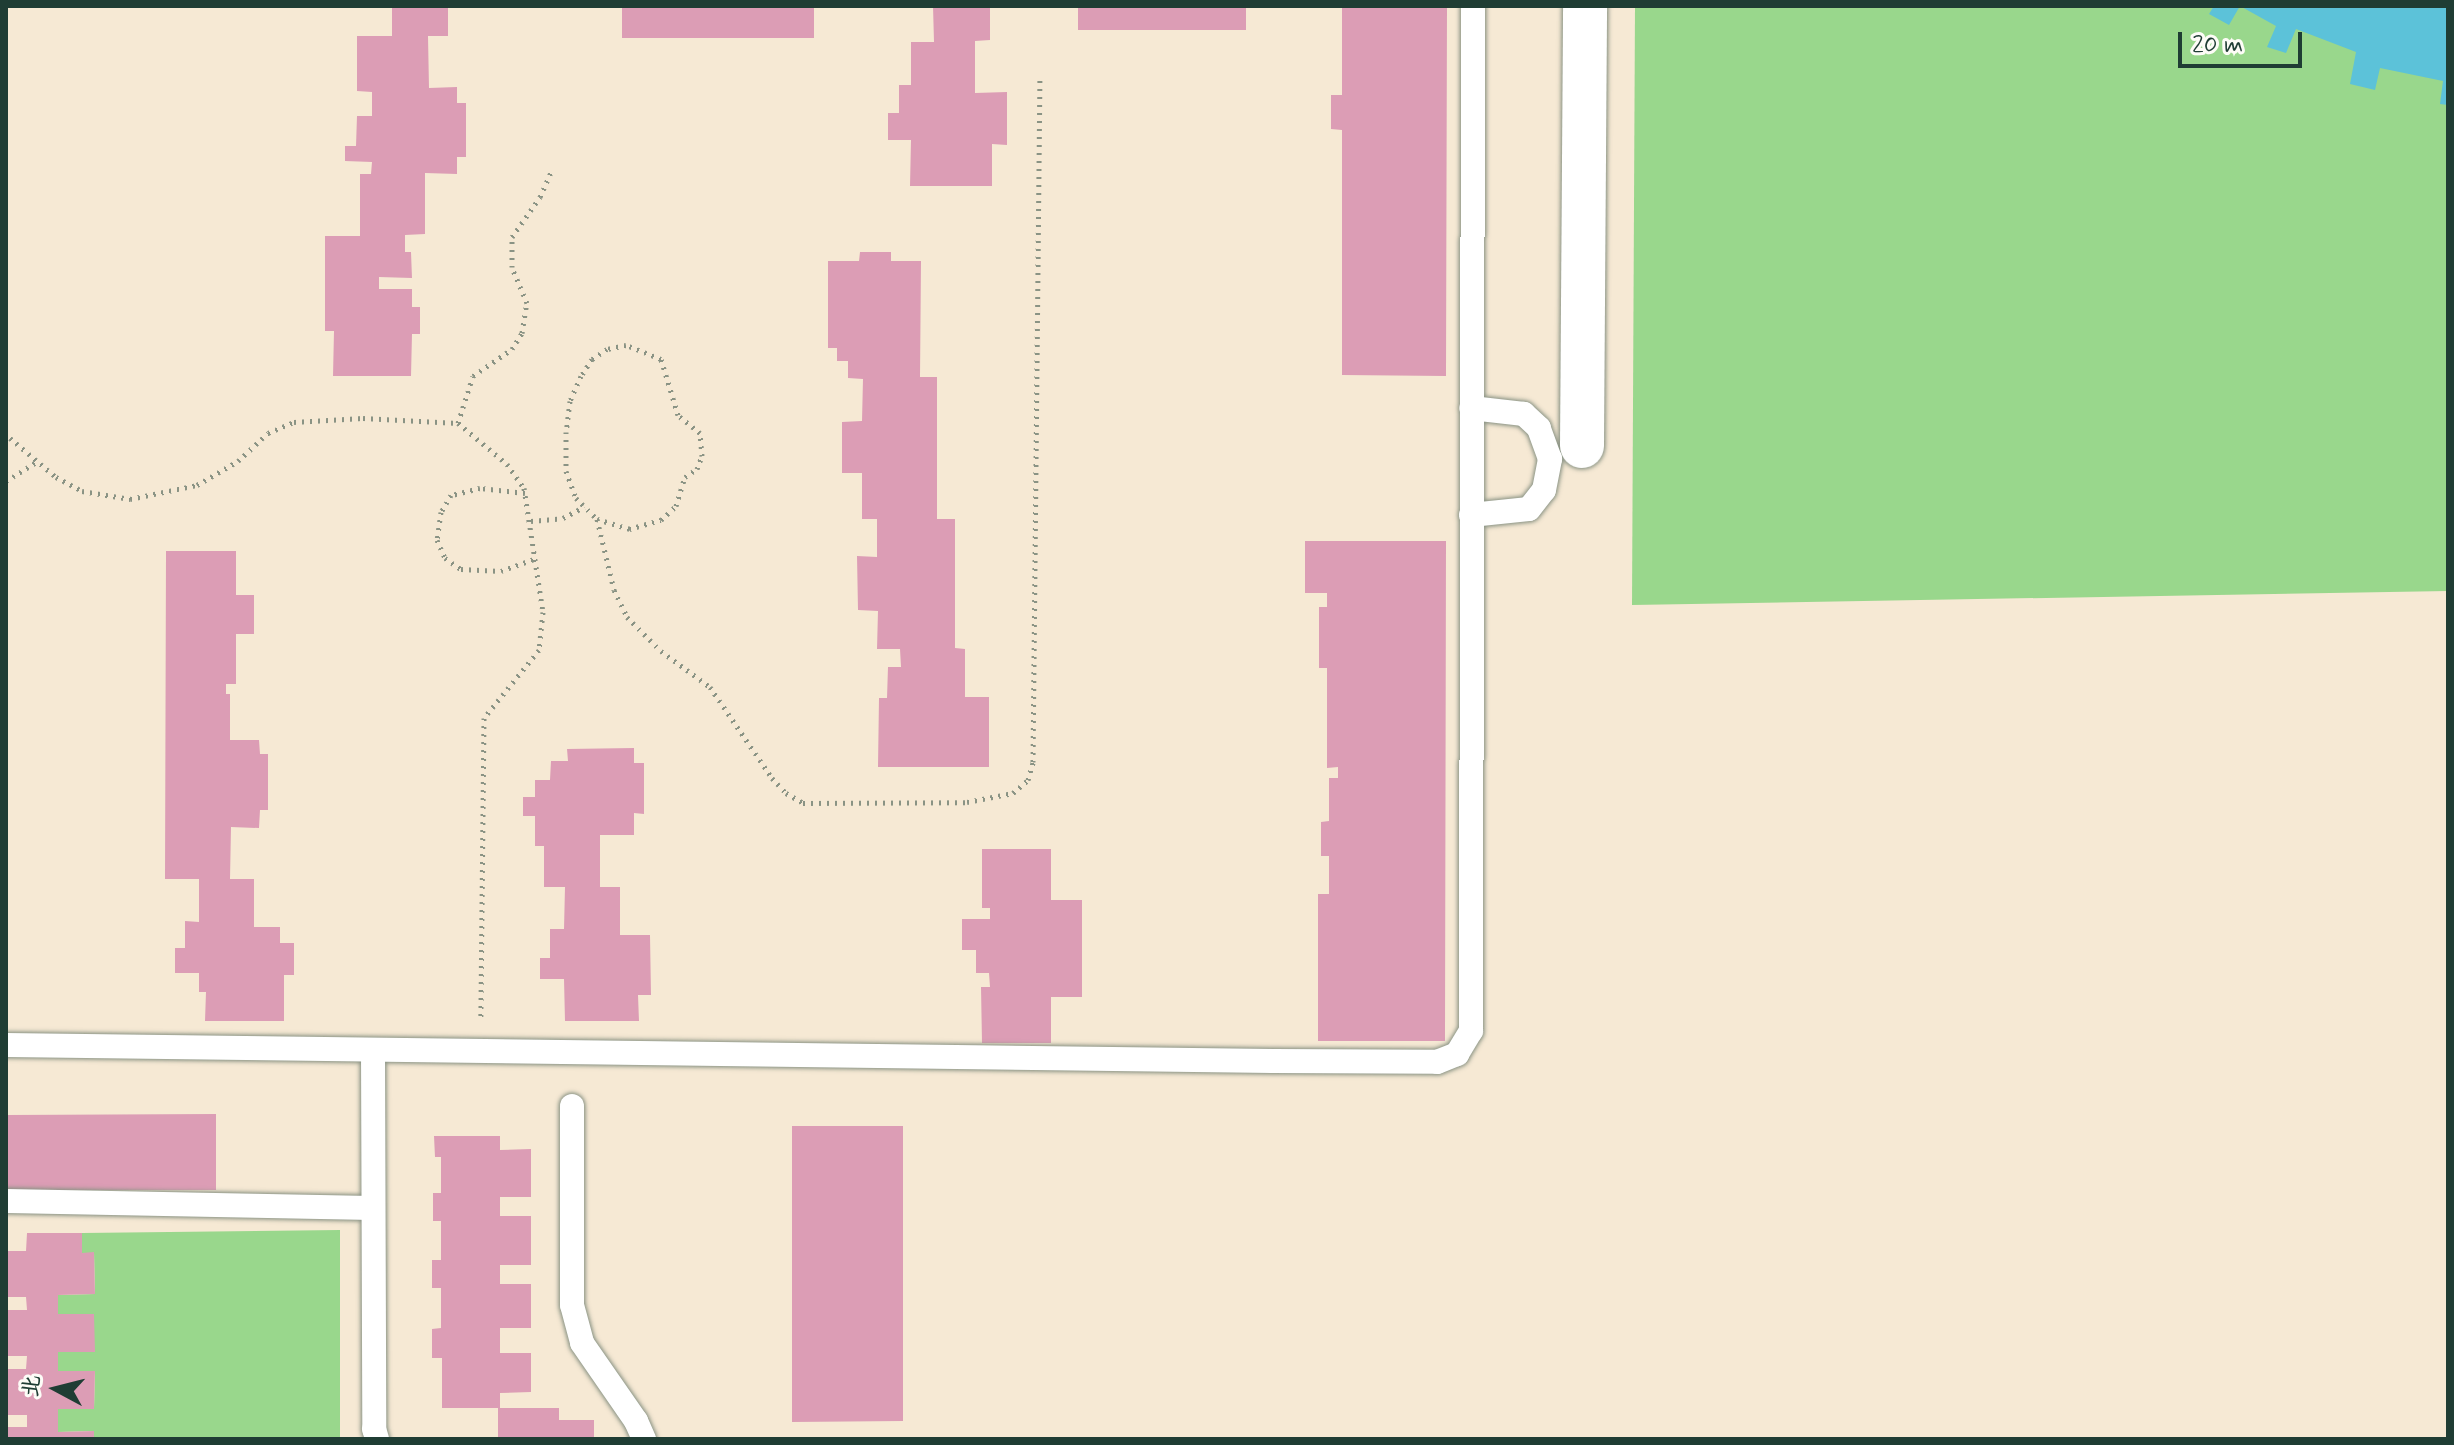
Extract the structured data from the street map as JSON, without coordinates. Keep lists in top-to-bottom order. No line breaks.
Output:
{"scale_bar":"20 m","north":"left"}
